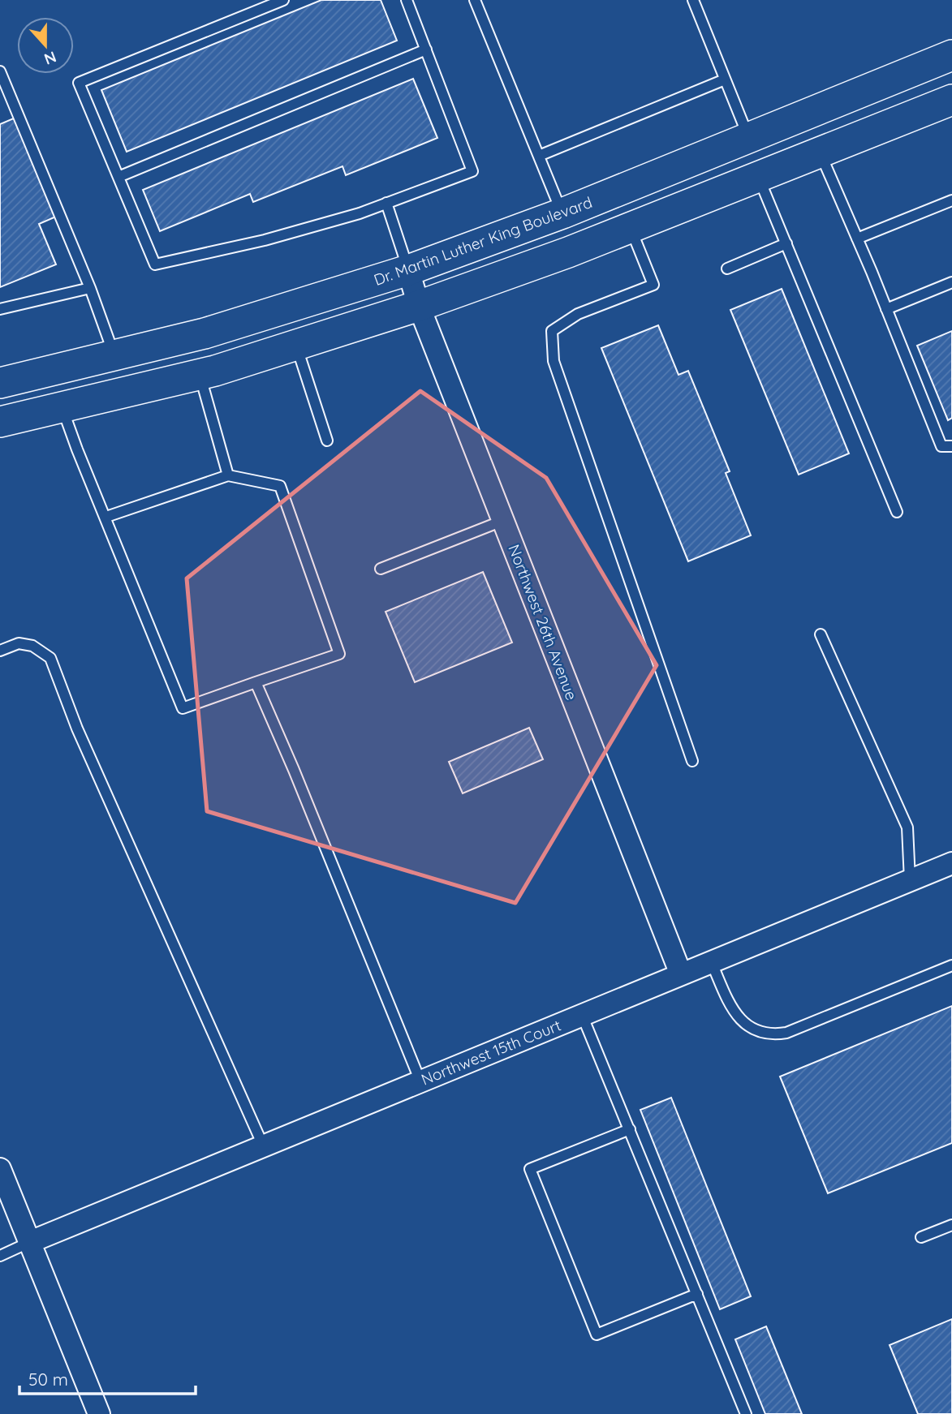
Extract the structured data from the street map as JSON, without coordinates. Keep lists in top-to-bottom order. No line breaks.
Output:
{"streets":{"main road":["Dr. Martin Luther King Boulevard"],"street":["Northwest 26th Avenue","Northwest 15th Court"]},"crossings":[["Dr. Martin Luther King Boulevard","Northwest 26th Avenue"],["Northwest 26th Avenue","Northwest 15th Court"]],"scale_bar":"50 m","north":"bottom"}
